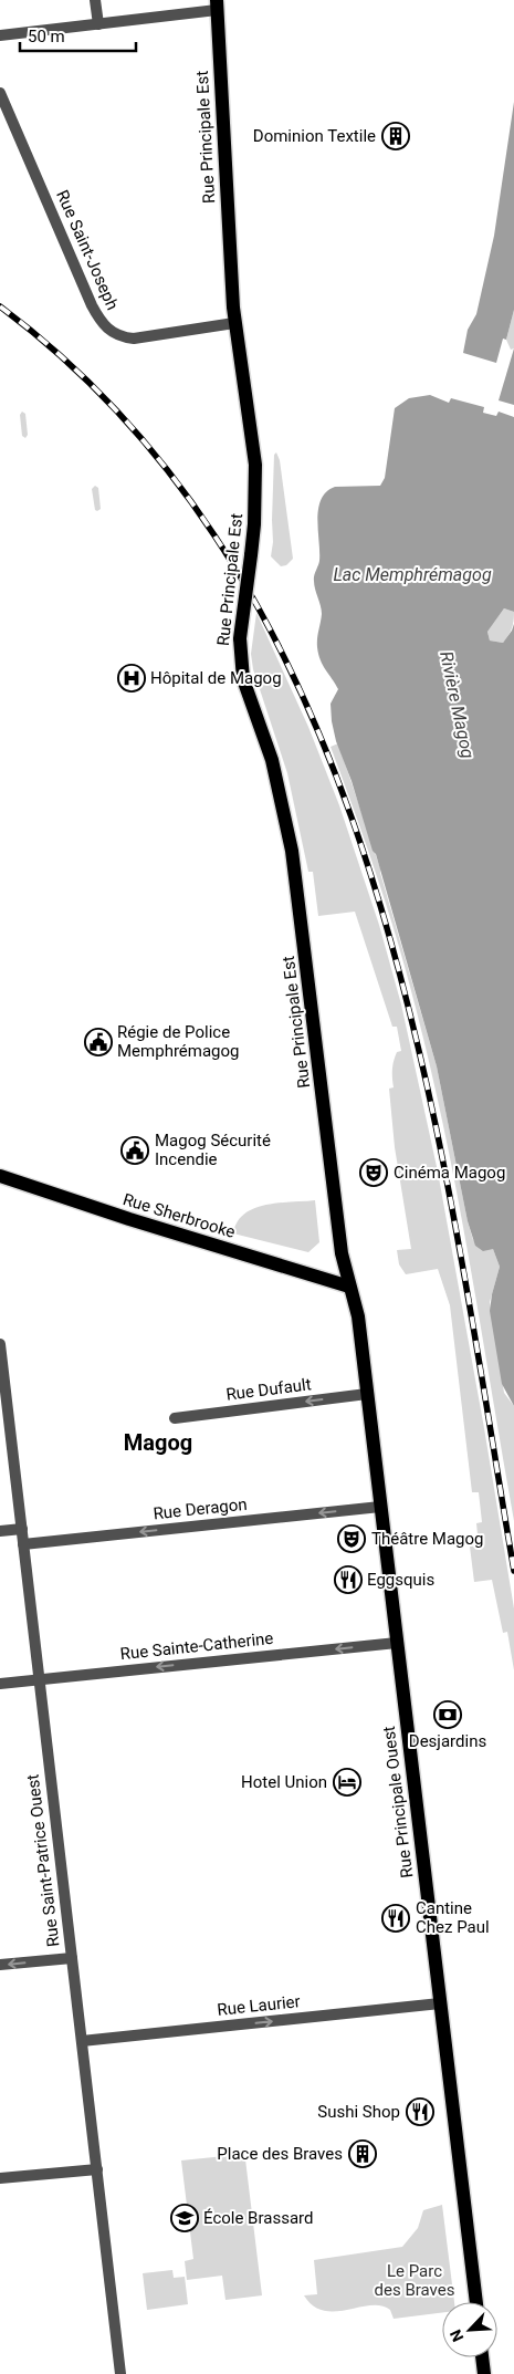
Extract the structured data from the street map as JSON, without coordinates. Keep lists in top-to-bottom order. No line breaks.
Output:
{"streets":{"main road":["Rue Principale Est","Rue Sherbrooke","Rue Principale Ouest"],"street":["Rue Saint-Joseph","Rue Dufault","Rue Deragon","Rue Sainte-Catherine","Rue Saint-Patrice Ouest","Rue Laurier"]},"crossings":[["Rue Principale Est","Rue Saint-Joseph"],["Rue Principale Est","Rue Sherbrooke"],["Rue Principale Est","Rue Principale Ouest"],["Rue Sherbrooke","Rue Principale Ouest"],["Rue Dufault","Rue Principale Ouest"],["Rue Deragon","Rue Principale Ouest"],["Rue Deragon","Rue Saint-Patrice Ouest"],["Rue Sainte-Catherine","Rue Principale Ouest"],["Rue Sainte-Catherine","Rue Saint-Patrice Ouest"],["Rue Principale Ouest","Rue Laurier"],["Rue Saint-Patrice Ouest","Rue Laurier"]],"one_way":["Rue Dufault","Rue Deragon","Rue Sainte-Catherine","Rue Laurier"],"districts":["Magog"],"water":["Lac Memphrémagog","Rivière Magog"],"parks":["Le Parc des Braves"],"places":{"building":["Dominion Textile","Place des Braves"],"hospital":["Hôpital de Magog"],"public building":["Régie de Police Memphrémagog","Magog Sécurité Incendie"],"theatre":["Cinéma Magog","Théâtre Magog"],"restaurant":["Eggsquis","Cantine Chez Paul","Sushi Shop"],"bank":["Desjardins"],"hotel":["Hotel Union"],"school or university":["École Brassard"]},"scale_bar":"50 m","north":"bottom left"}
